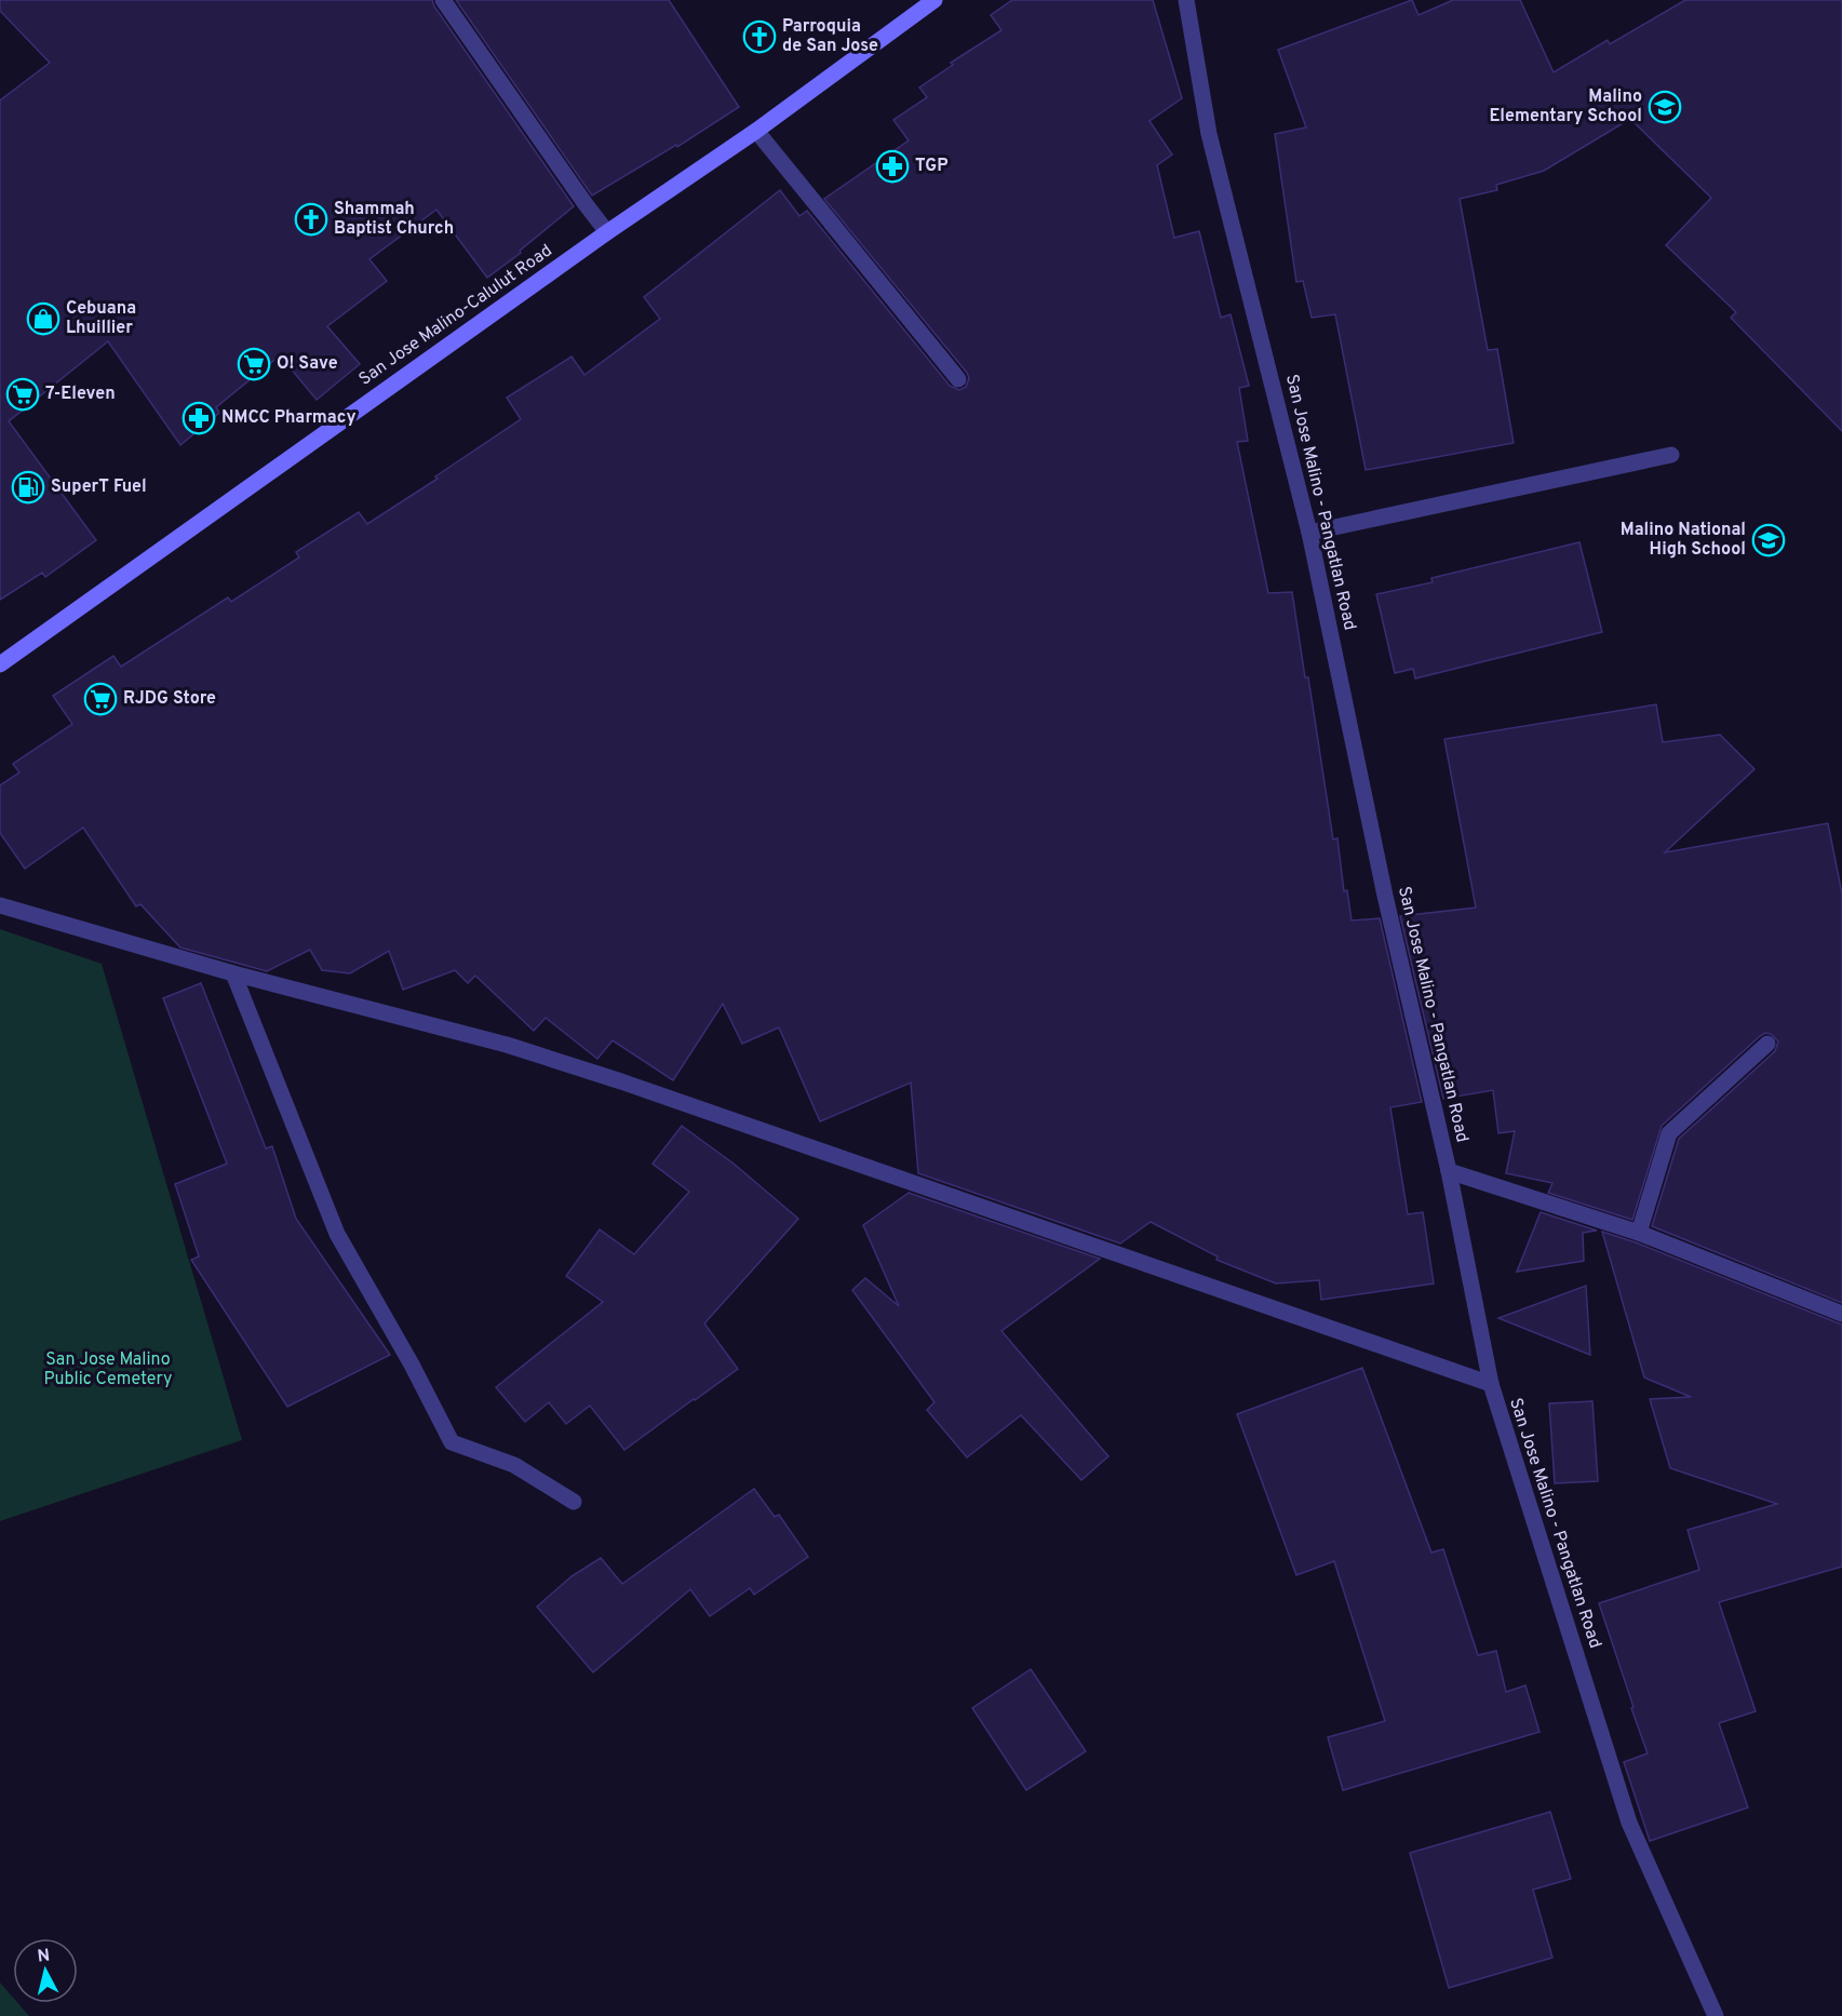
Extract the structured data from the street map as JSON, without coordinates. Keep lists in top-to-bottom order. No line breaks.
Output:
{"streets":{"main road":["San Jose Malino-Calulut Road"],"street":["San Jose Malino - Pangatlan Road"]},"parks":["San Jose Malino Public Cemetery"],"places":{"church":["Parroquia de San Jose","Shammah Baptist Church"],"school or university":["Malino Elementary School","Malino National High School"],"pharmacy":["TGP","NMCC Pharmacy"],"shop":["Cebuana Lhuillier"],"supermarket":["O! Save","7-Eleven","RJDG Store"],"fuel station":["SuperT Fuel"]},"north":"top"}
